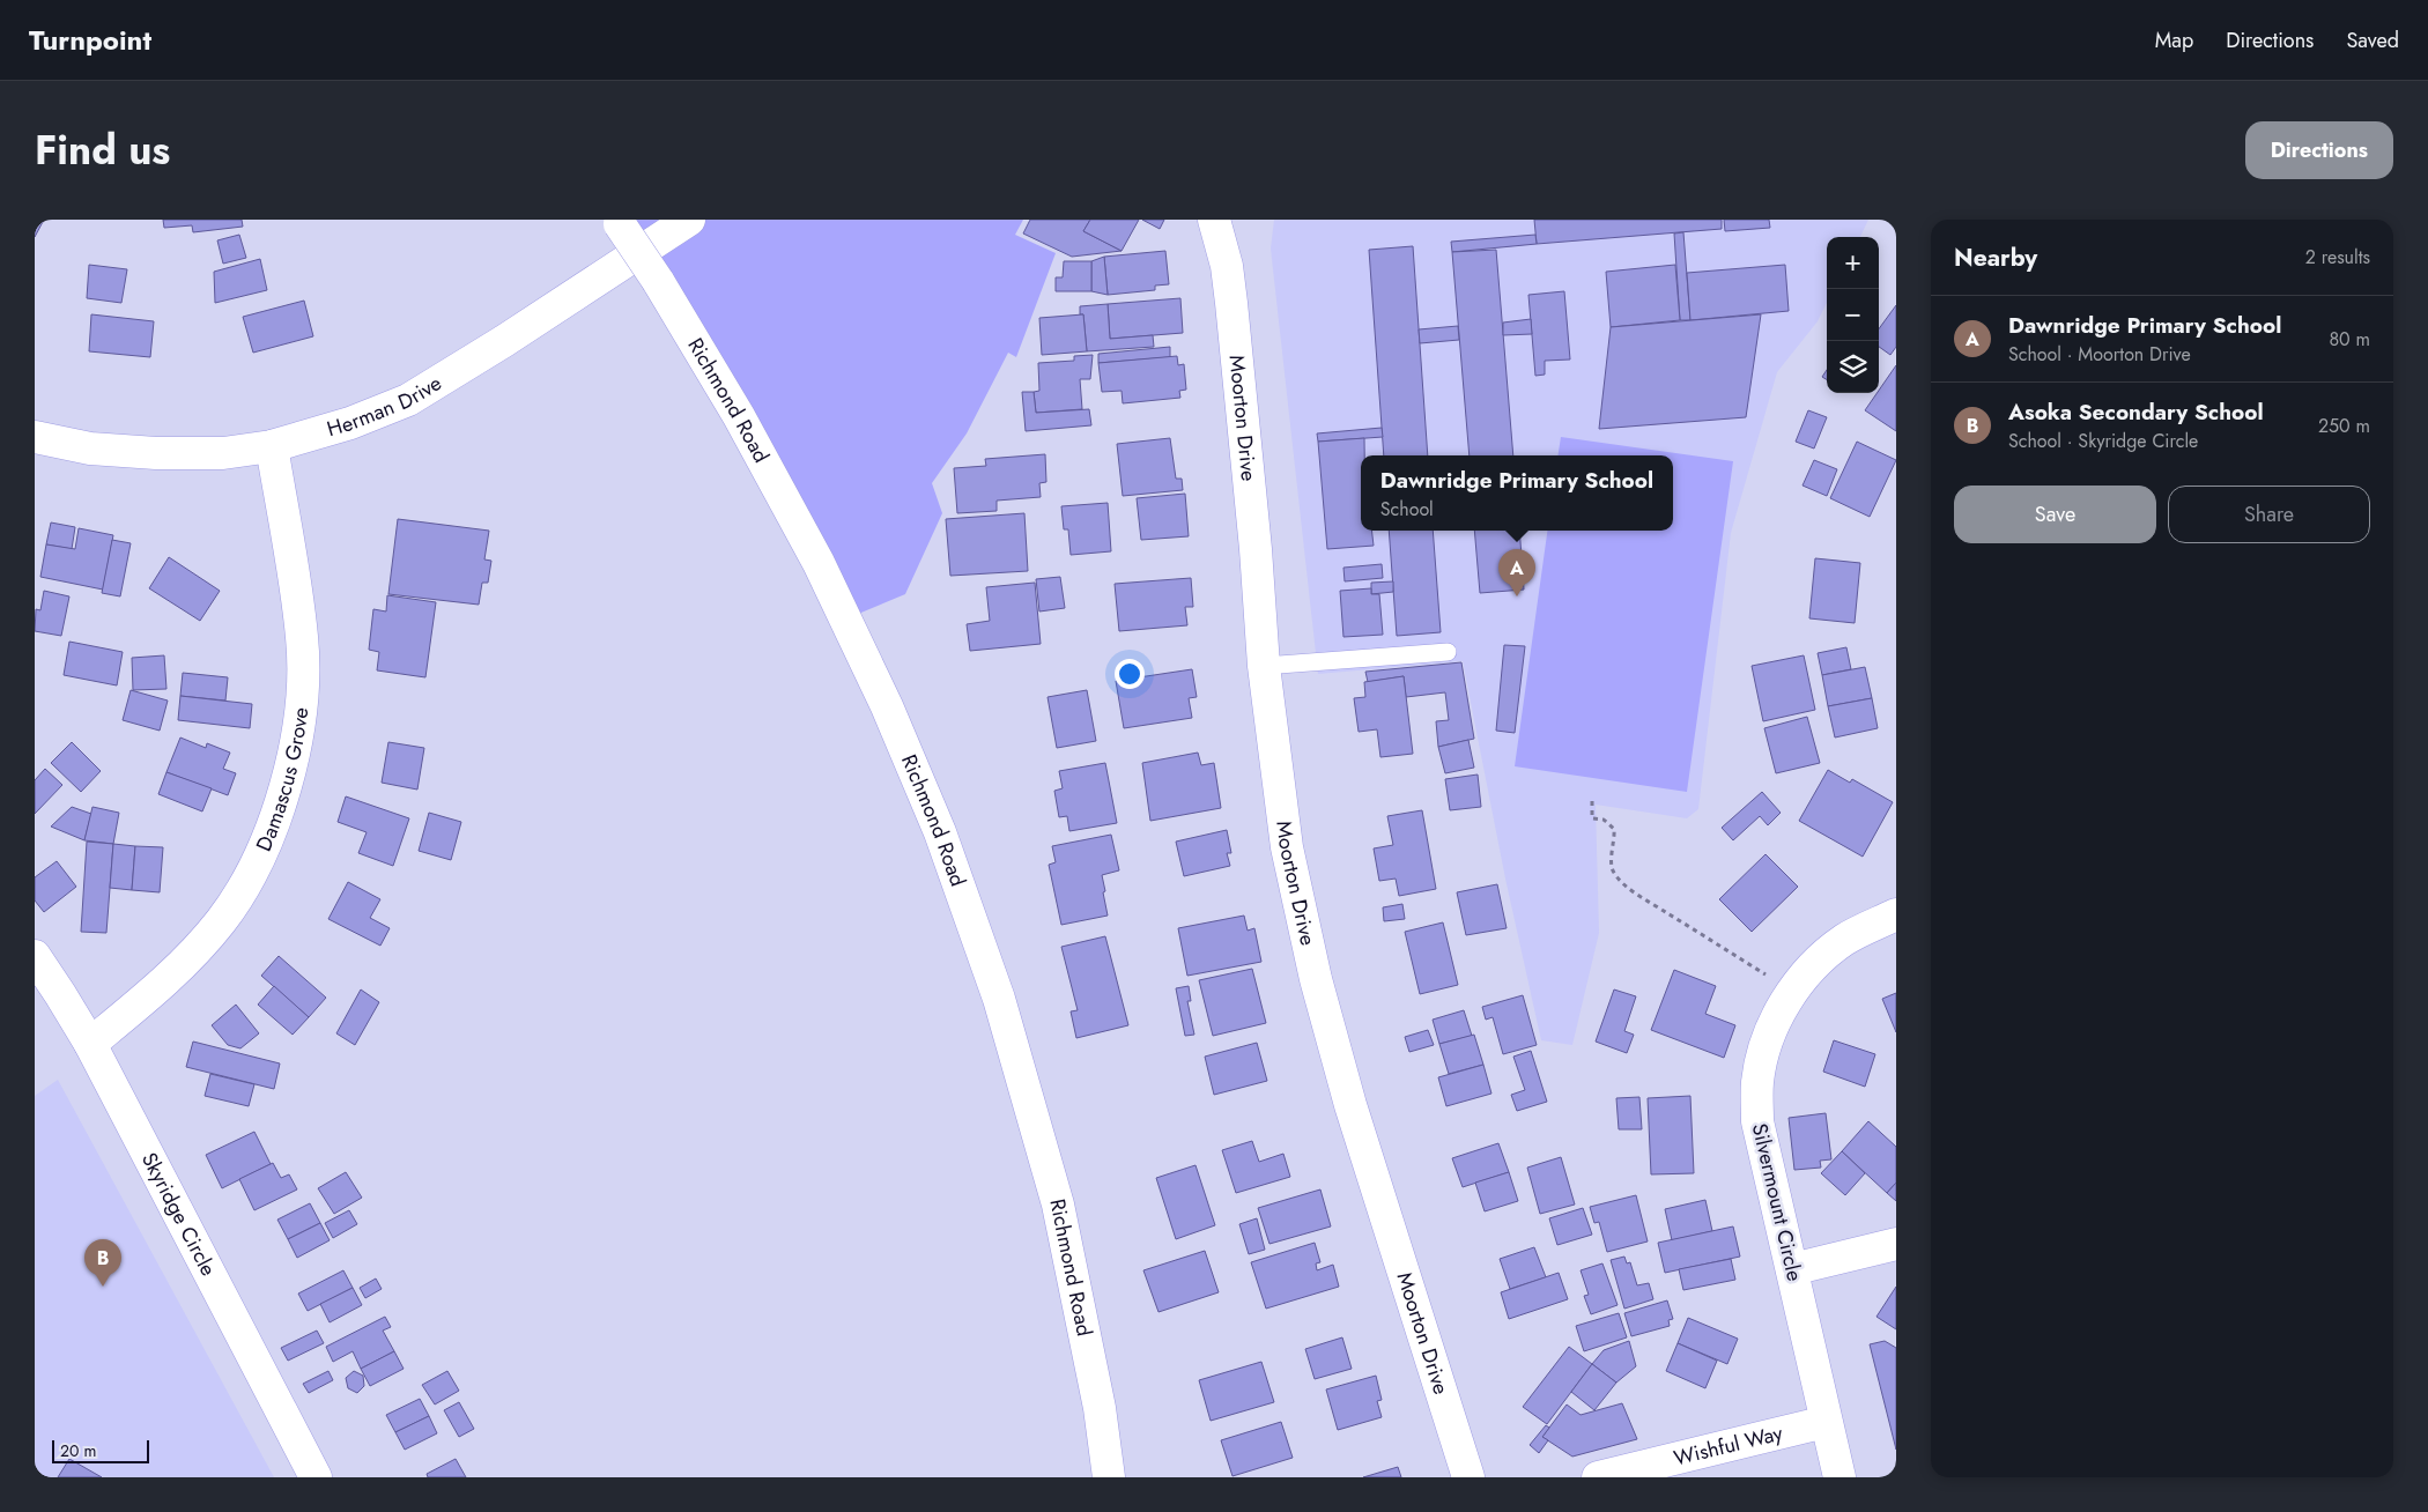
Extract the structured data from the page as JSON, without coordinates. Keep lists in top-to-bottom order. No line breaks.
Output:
{"streets":{"main road":["Richmond Road","Herman Drive","Moorton Drive","Damascus Grove","Silvermount Circle","Skyridge Circle","Wishful Way"]},"crossings":[["Herman Drive","Damascus Grove"],["Damascus Grove","Skyridge Circle"],["Silvermount Circle","Wishful Way"]],"scale_bar":"20 m","page":{"header":"Turnpoint","nav":["Map","Directions","Saved"],"title":"Find us","buttons":["Directions",["Save","Share"]],"heading":["Nearby","2 results"],"map_buttons":["+","−"],"list":[{"mark":"A","name":"Dawnridge Primary School","note":"School · Moorton Drive","value":"80 m"},{"mark":"B","name":"Asoka Secondary School","note":"School · Skyridge Circle","value":"250 m"}],"popup":["Dawnridge Primary School","School"],"pins":["A","B"],"scale":"20 m"}}
